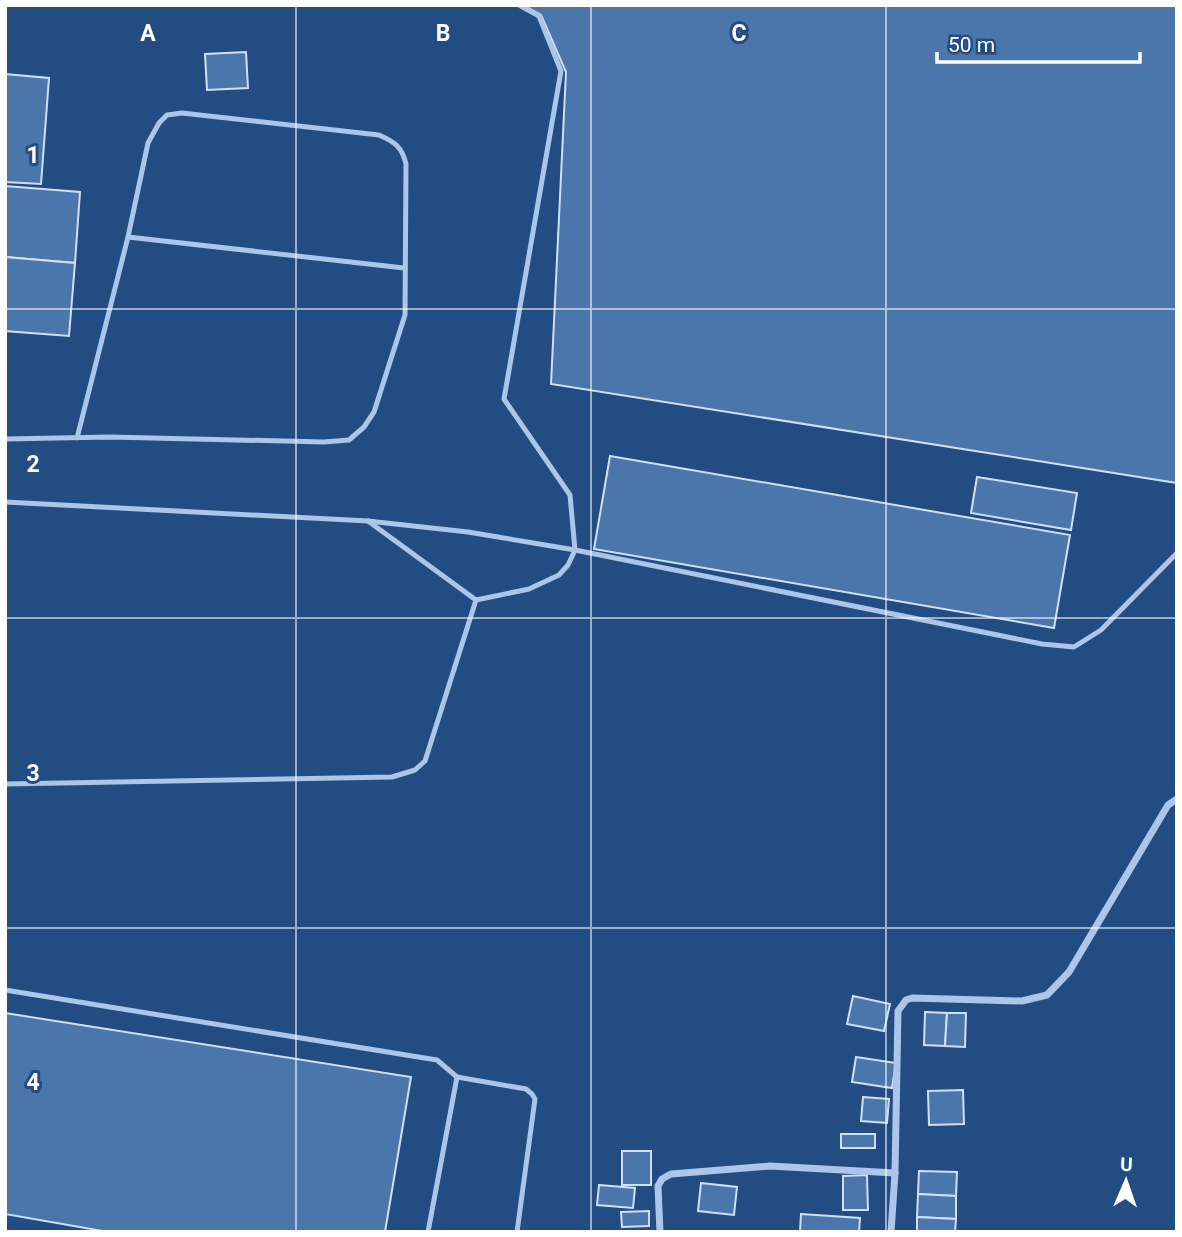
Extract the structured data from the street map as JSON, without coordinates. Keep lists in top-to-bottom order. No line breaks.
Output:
{"scale_bar":"50 m","north":"top","grid":{"columns":["A","B","C"],"rows":["1","2","3","4"]}}
